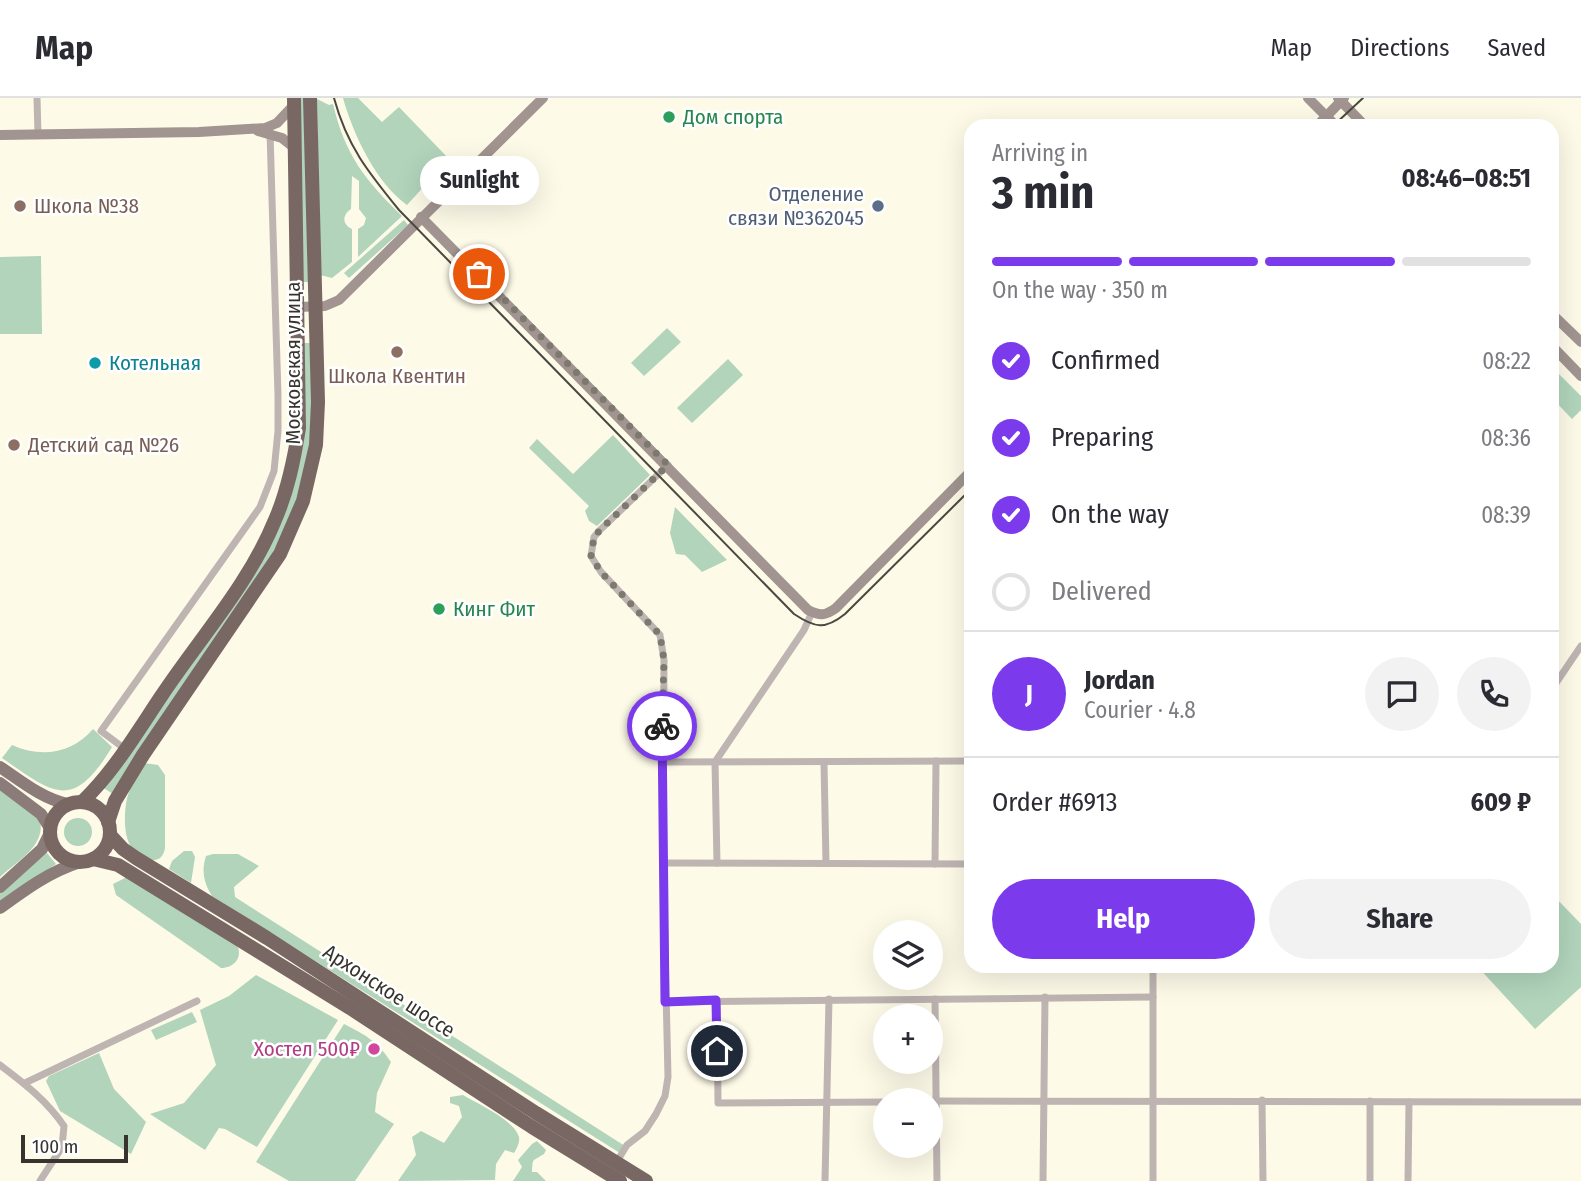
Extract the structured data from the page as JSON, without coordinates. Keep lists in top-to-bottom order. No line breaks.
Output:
{"streets":{"highway":["Московская улица","Архонское шоссе"]},"crossings":[["Московская улица","Архонское шоссе"]],"places":["Дом спорта","Школа №38","Отделение связи №362045","Sunlight","Школа Квентин","Котельная","Детский сад №26","Кинг Фит","Хостел 500₽"],"scale_bar":"100 m","page":{"header":"Map","nav":["Map","Directions","Saved"],"heading":["3 min","Arriving in","08:46–08:51"],"panel":["Jordan","Courier · 4.8","Order #6913","609 ₽"],"bubble":"Sunlight","bar":"On the way · 350 m","list":[["Confirmed","08:22"],["Preparing","08:36"],["On the way","08:39"],"Delivered"],"round":"J","buttons":["Help","Share"],"map_buttons":["+","−"],"scale":"100 m"}}
